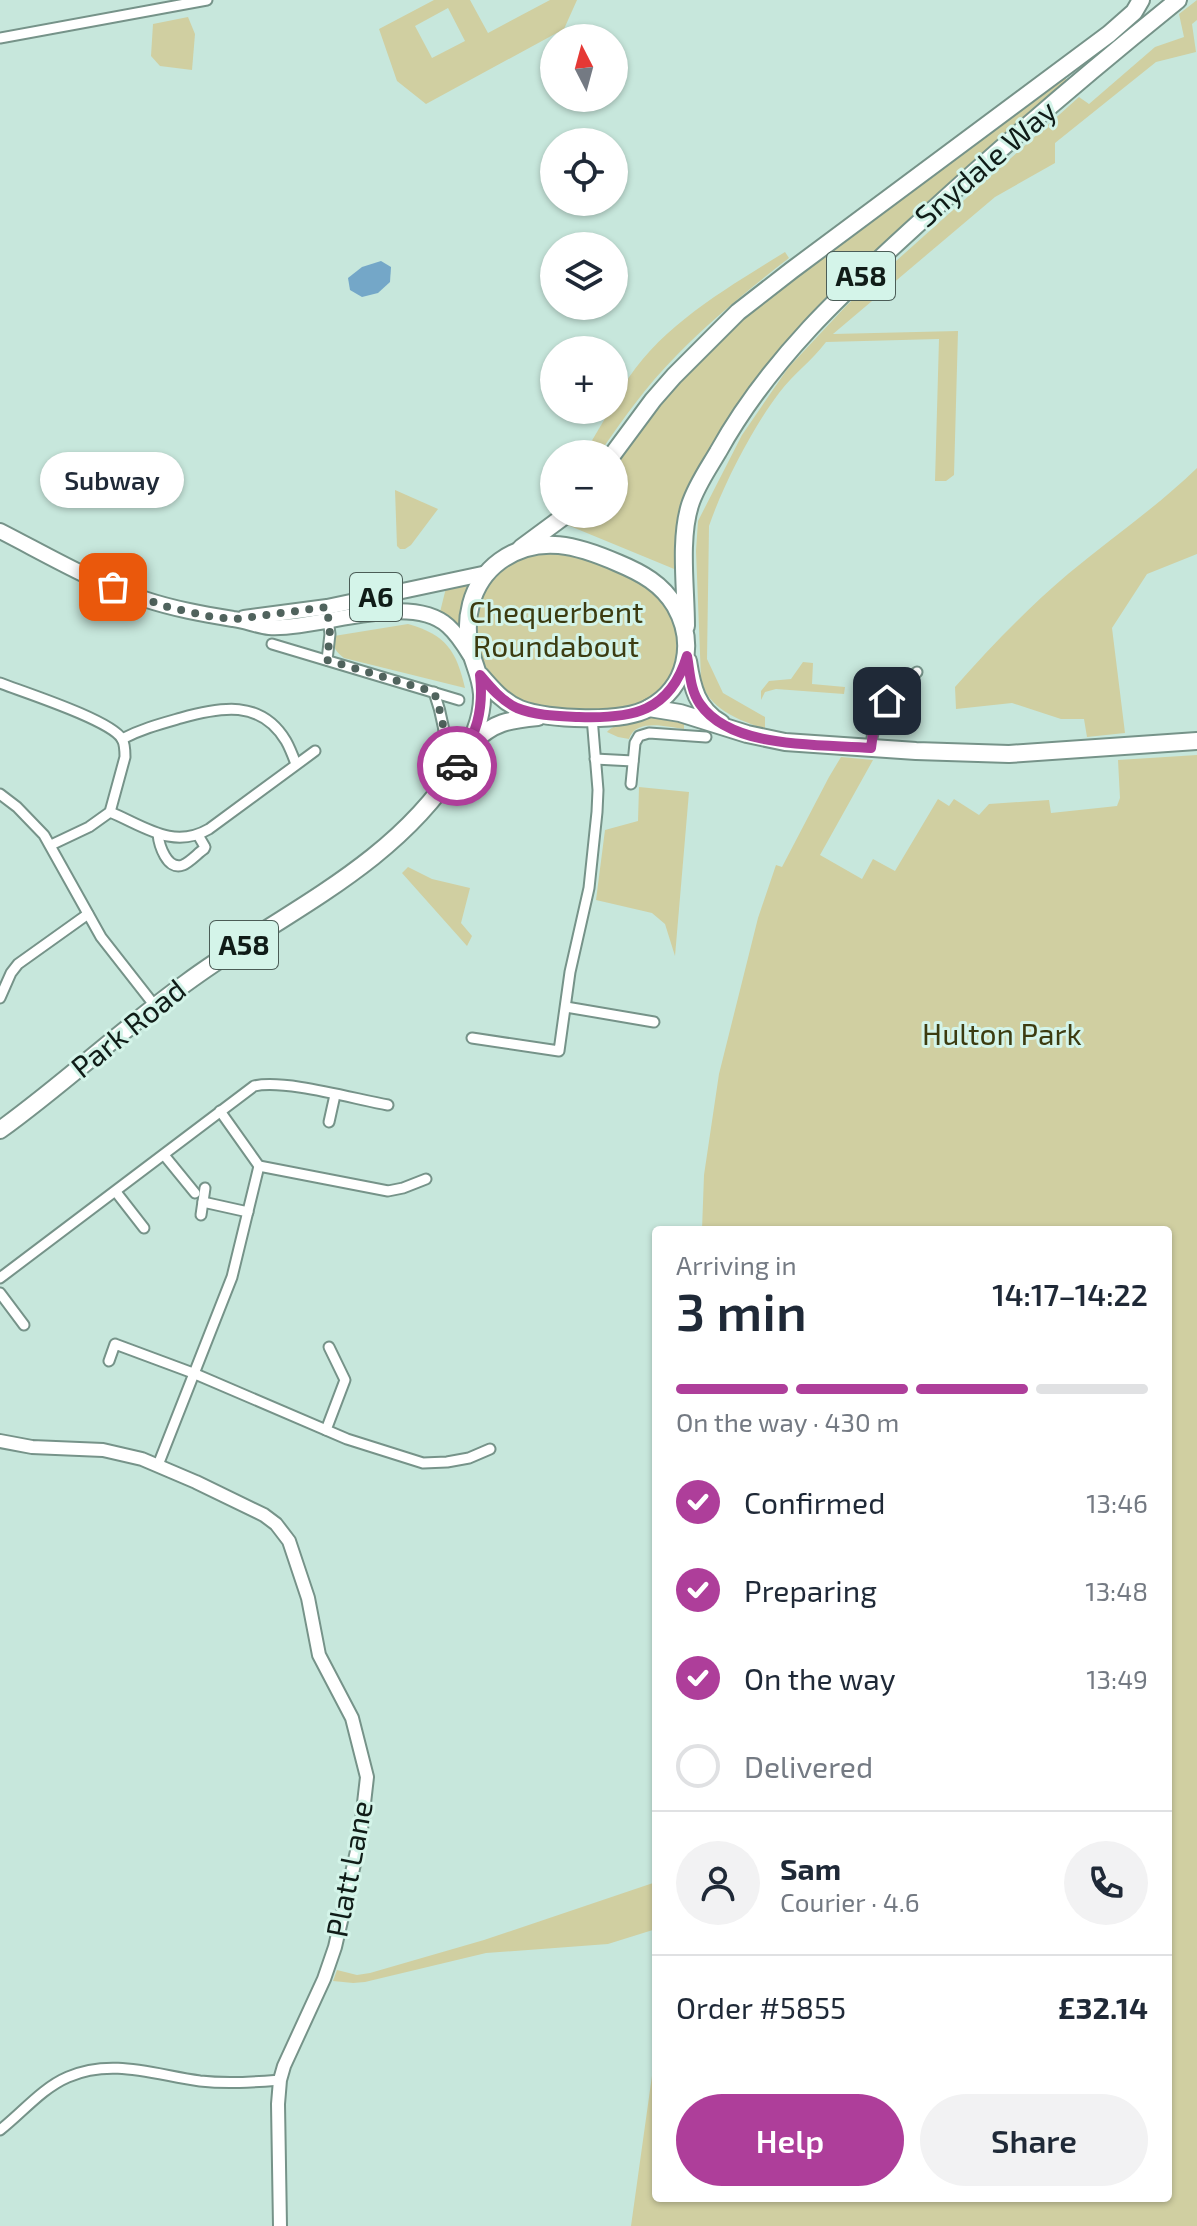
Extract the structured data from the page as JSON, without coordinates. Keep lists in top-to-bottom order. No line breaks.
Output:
{"streets":{"highway":["Snydale Way","A58","Park Road"],"main road":["A6"],"street":["Platt Lane"]},"crossings":[["Snydale Way","A58"],["Snydale Way","A6"],["Snydale Way","Park Road"],["A58","A6"],["A58","Park Road"],["A6","Park Road"]],"parks":["Chequerbent Roundabout","Hulton Park"],"places":["Subway"],"north":"top","page":{"map_buttons":["+","−"],"bubble":"Subway","heading":["3 min","Arriving in","14:17–14:22"],"panel":["Sam","Courier · 4.6","Order #5855","£32.14"],"bar":"On the way · 430 m","list":[["Confirmed","13:46"],["Preparing","13:48"],["On the way","13:49"],"Delivered"],"buttons":["Help","Share"]}}
